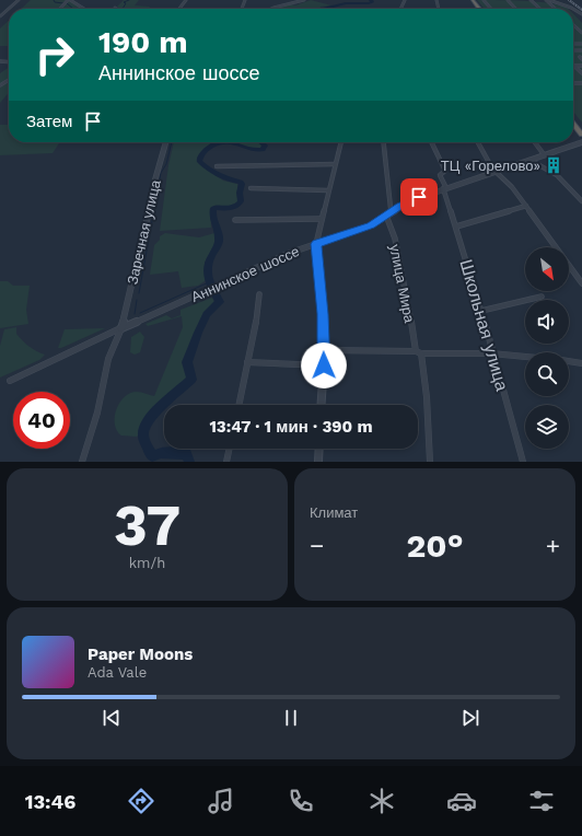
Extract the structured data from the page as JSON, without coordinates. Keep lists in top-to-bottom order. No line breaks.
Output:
{"streets":{"street":["Заречная улица","Аннинское шоссе","улица Мира","Школьная улица"]},"crossings":[["Заречная улица","Аннинское шоссе"],["Аннинское шоссе","улица Мира"],["Аннинское шоссе","Школьная улица"]],"places":{"building":["ТЦ «Горелово»"]},"north":"bottom right","page":{"turn":["190 m","Аннинское шоссе"],"then":"Затем","limit":"40","trip":"13:47 · 1 мин · 390 m","tile":[["37","km/h"],"Климат"],"heat":["−","20°","+"],"song":["Paper Moons","Ada Vale"],"tabs":"13:46"}}
